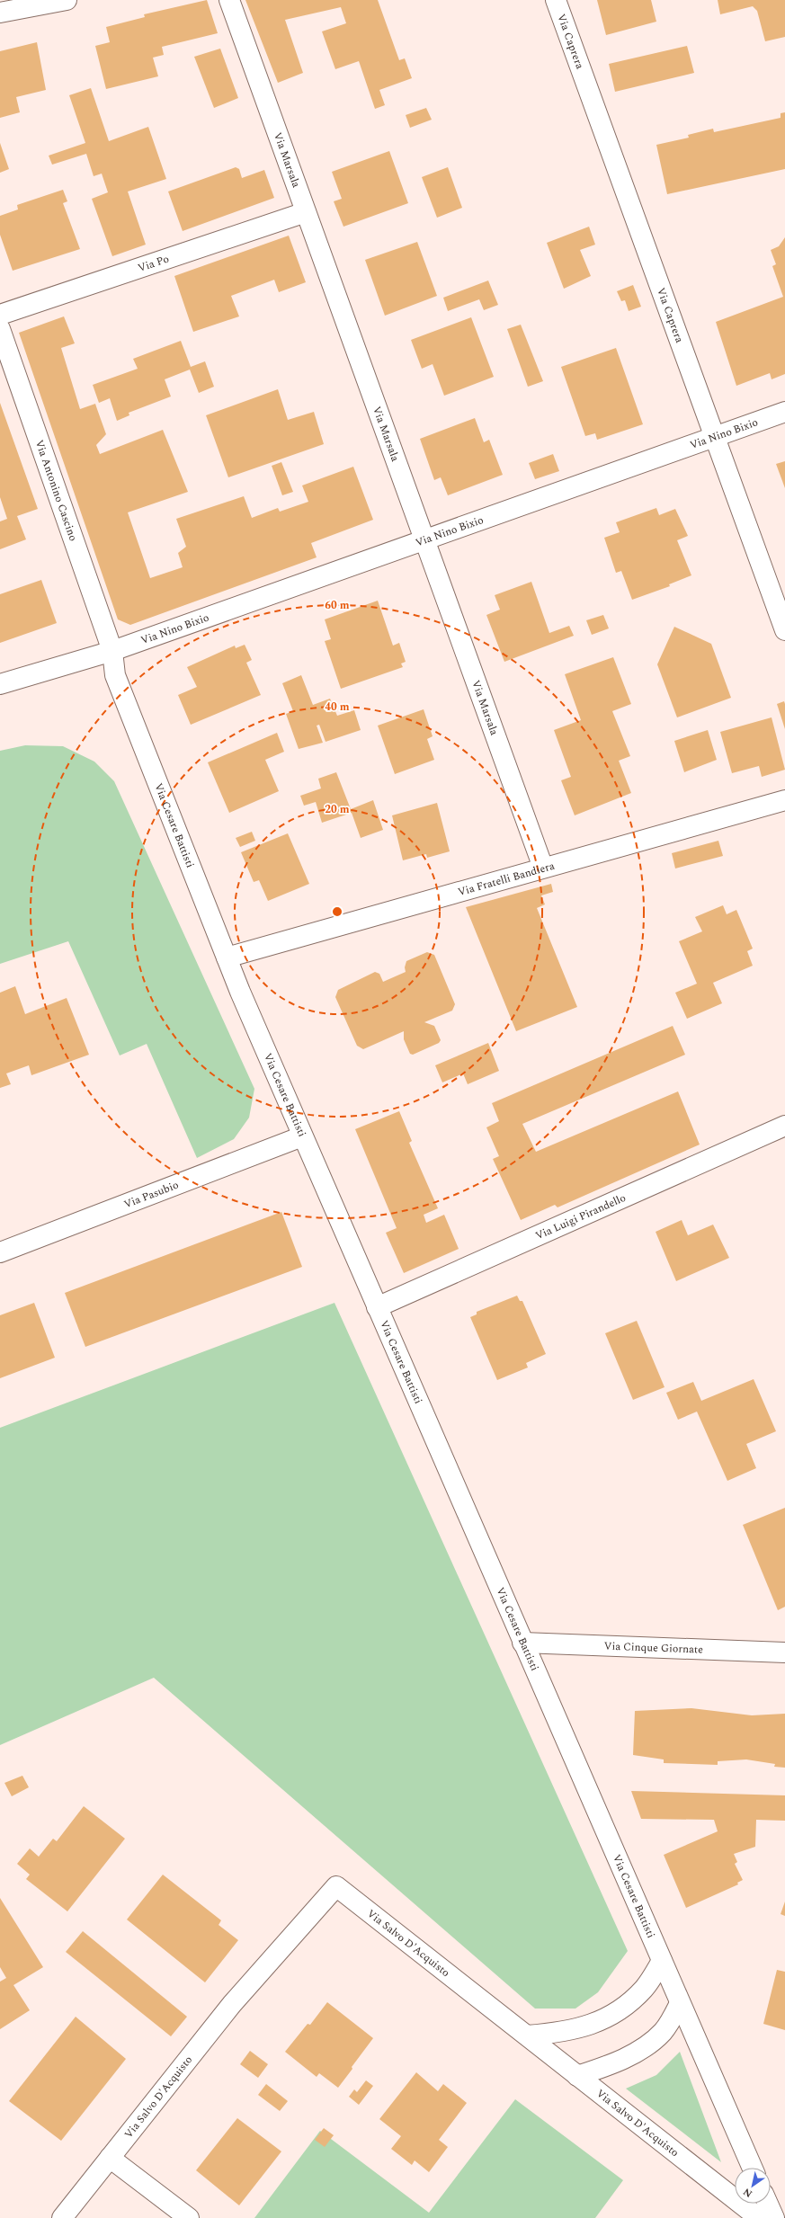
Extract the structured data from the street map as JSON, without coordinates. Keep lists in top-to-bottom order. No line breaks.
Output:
{"streets":{"street":["Via Caprera","Via Marsala","Via Po","Via Nino Bixio","Via Antonino Cascino","Via Cesare Battisti","Via Fratelli Bandiera","Via Pasubio","Via Luigi Pirandello","Via Cinque Giornate","Via Salvo D'Acquisto"]},"crossings":[["Via Caprera","Via Nino Bixio"],["Via Marsala","Via Po"],["Via Marsala","Via Nino Bixio"],["Via Marsala","Via Fratelli Bandiera"],["Via Nino Bixio","Via Antonino Cascino"],["Via Nino Bixio","Via Cesare Battisti"],["Via Antonino Cascino","Via Cesare Battisti"],["Via Cesare Battisti","Via Fratelli Bandiera"],["Via Cesare Battisti","Via Pasubio"],["Via Cesare Battisti","Via Luigi Pirandello"],["Via Cesare Battisti","Via Cinque Giornate"]],"north":"bottom left","rings":["60 m","40 m","20 m"]}
